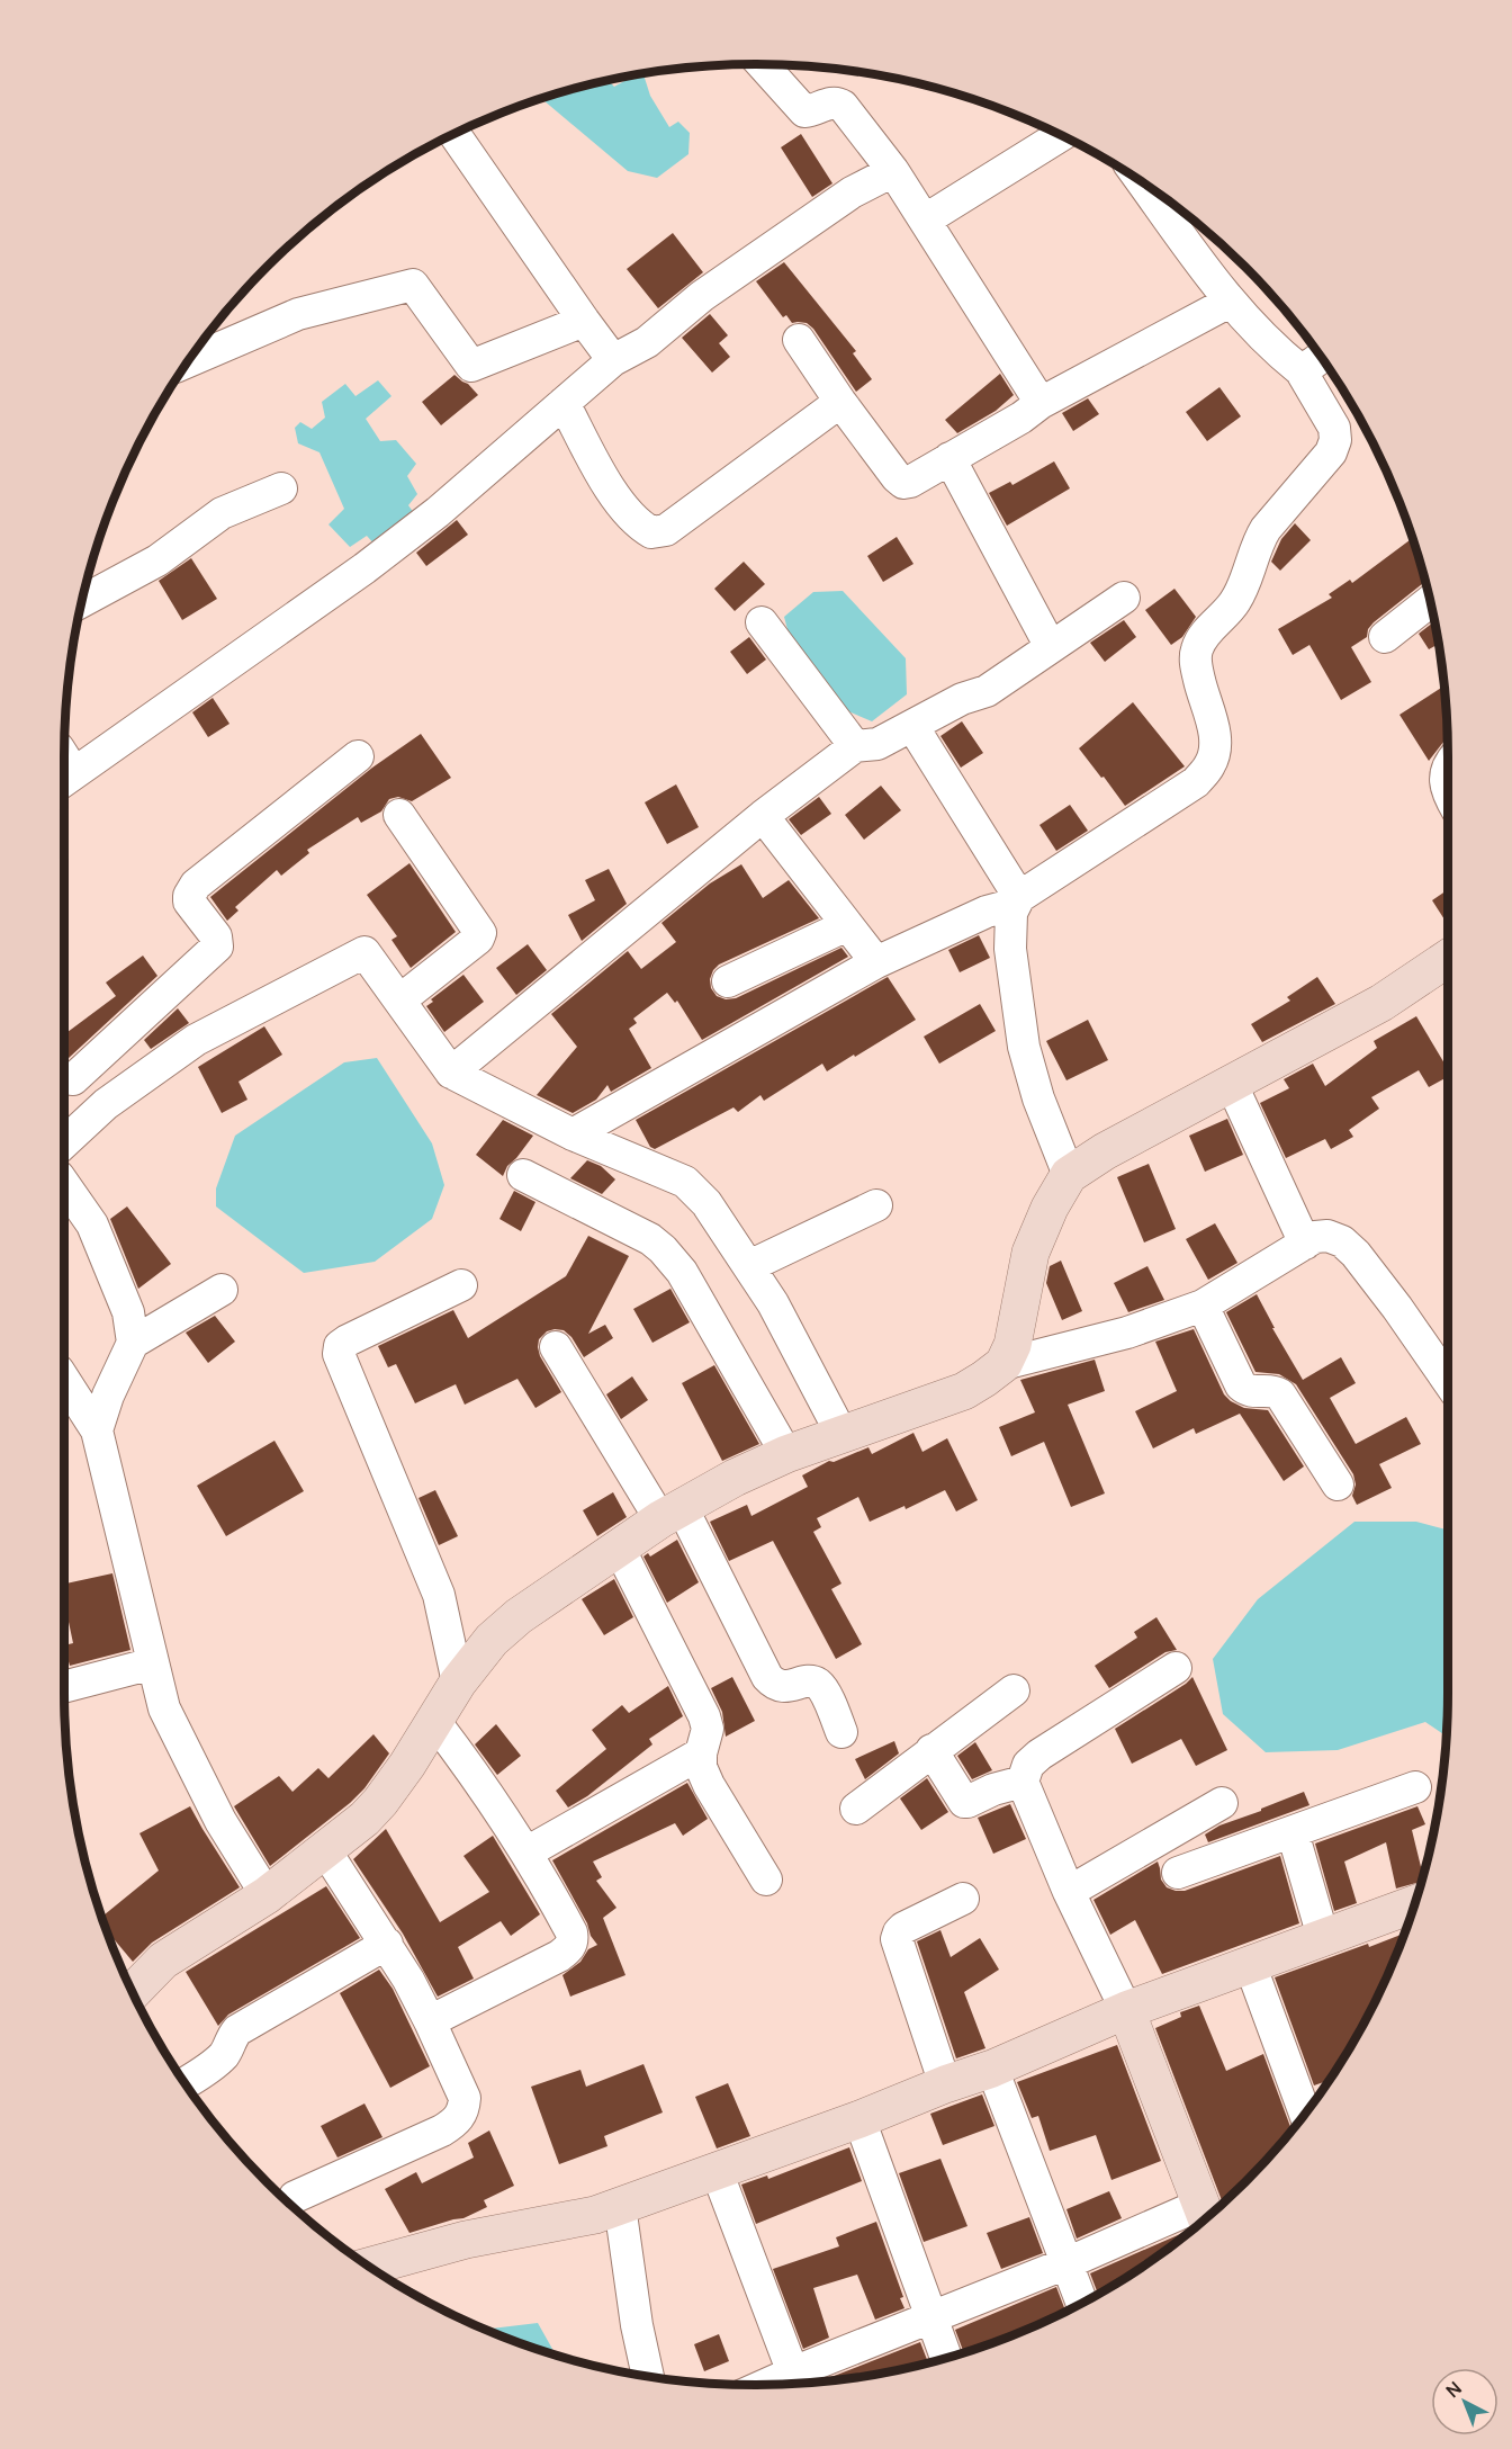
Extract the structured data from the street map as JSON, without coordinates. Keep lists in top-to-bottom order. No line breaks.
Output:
{"north":"top left"}
